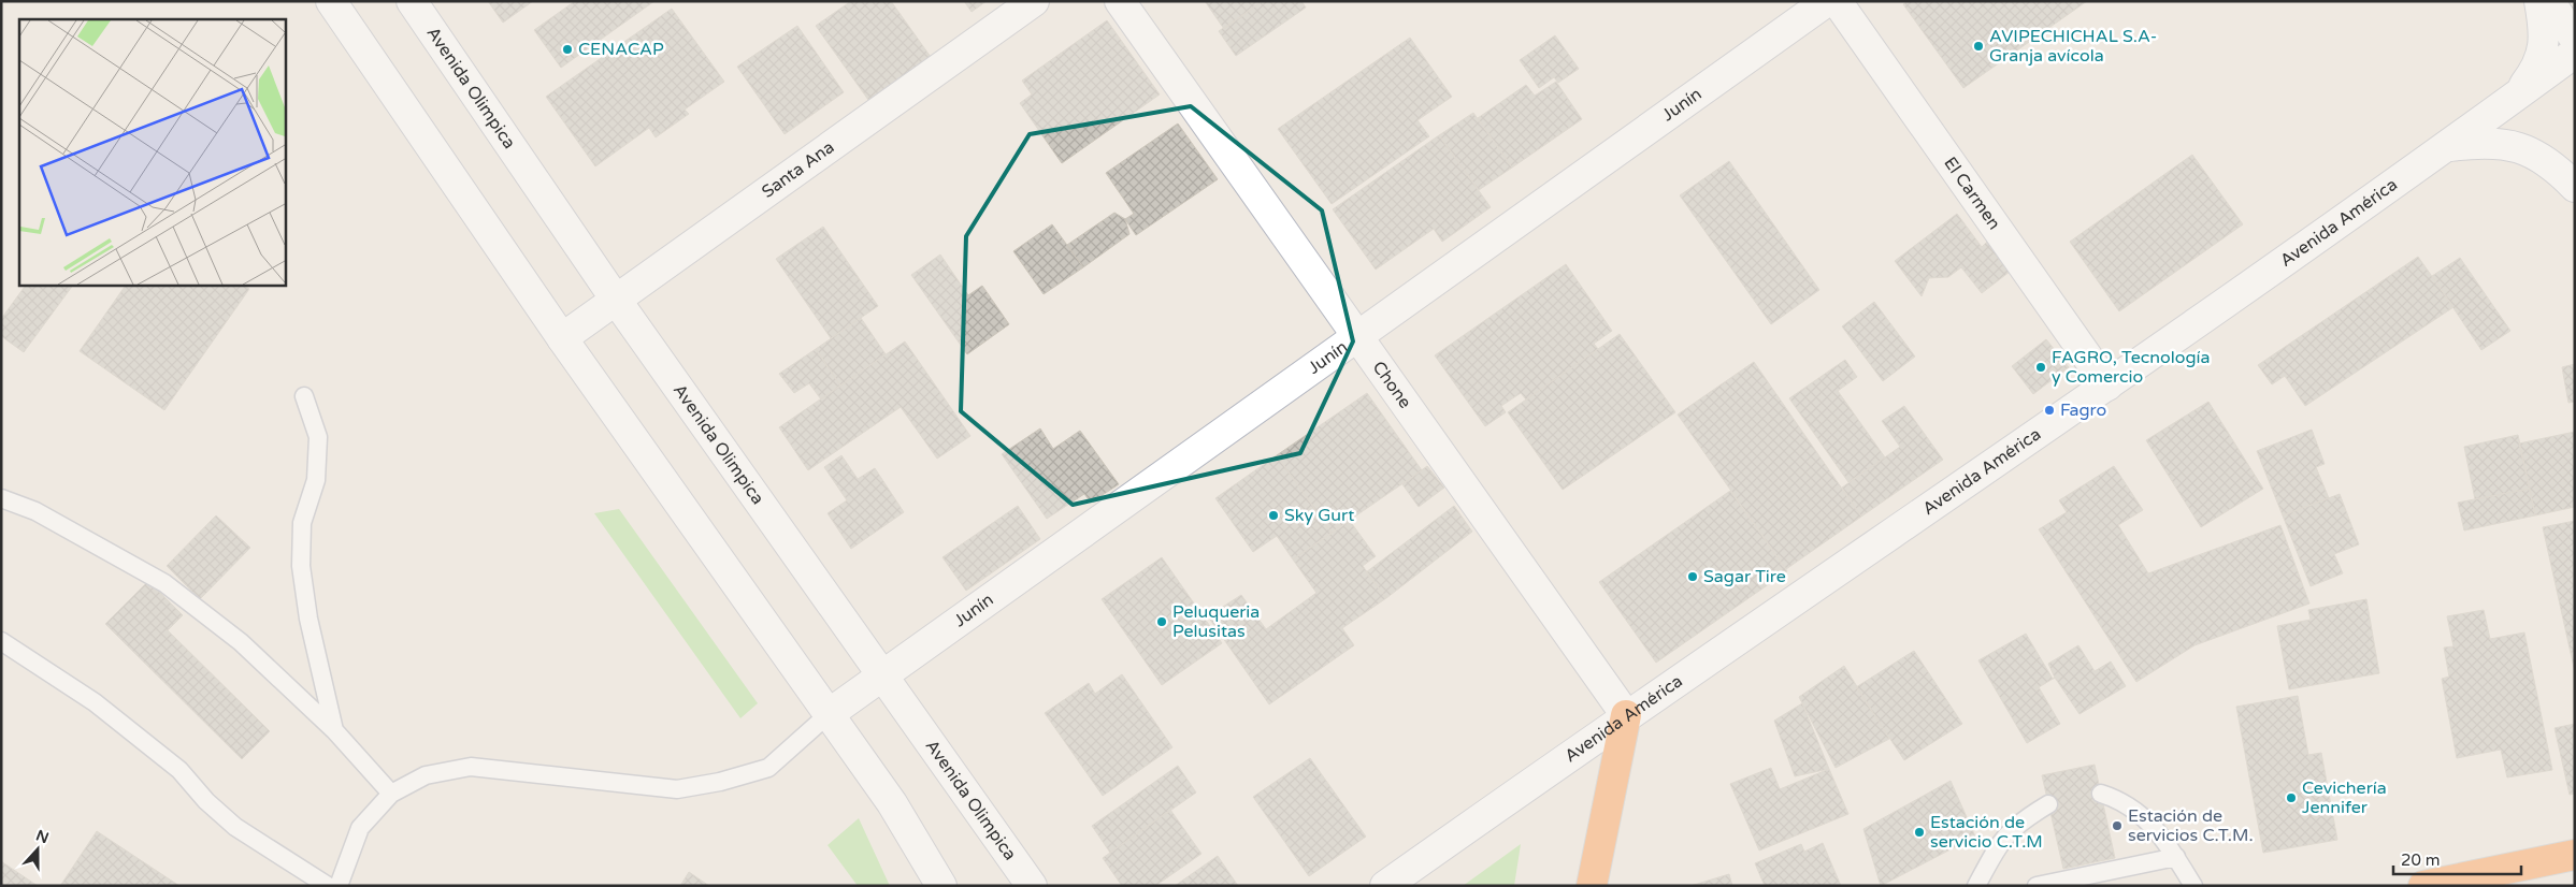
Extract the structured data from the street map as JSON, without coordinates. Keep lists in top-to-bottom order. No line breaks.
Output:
{"streets":{"street":["Avenida Olimpica","Junín","Santa Ana","El Carmen","Avenida América","Chone"]},"crossings":[["Avenida Olimpica","Junín"],["Avenida Olimpica","Santa Ana"],["Junín","Chone"],["El Carmen","Avenida América"],["Avenida América","Chone"]],"places":["AVIPECHICHAL S.A- Granja avícola","CENACAP","FAGRO, Tecnología y Comercio","Fagro","Sky Gurt","Sagar Tire","Peluqueria Pelusitas","Cevichería Jennifer","Estación de servicios C.T.M.","Estación de servicio C.T.M"],"scale_bar":"20 m","north":"top"}
